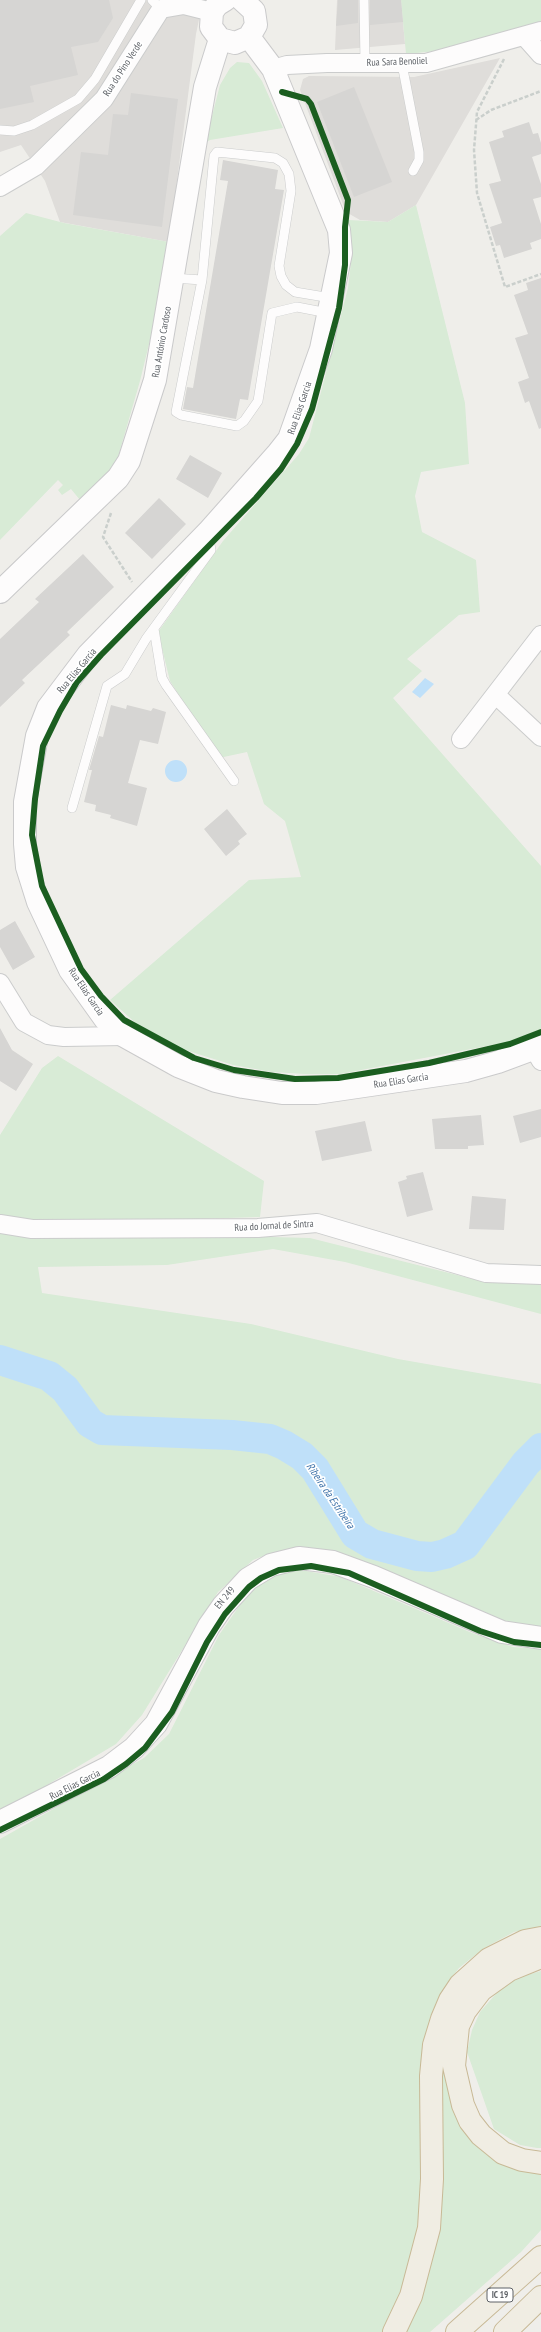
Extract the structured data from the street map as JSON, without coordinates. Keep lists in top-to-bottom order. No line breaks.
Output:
{"streets":{"highway":["IC 19"],"street":["Rua Sara Benoliel","Rua do Pino Verde","Rua António Cardoso","Rua Elias Garcia","Rua do Jornal de Sintra","EN 249"],"cycle path":["EN 249"]},"crossings":[["Rua Sara Benoliel","Rua Elias Garcia"]],"water":["Ribeira da Estribeira"]}
